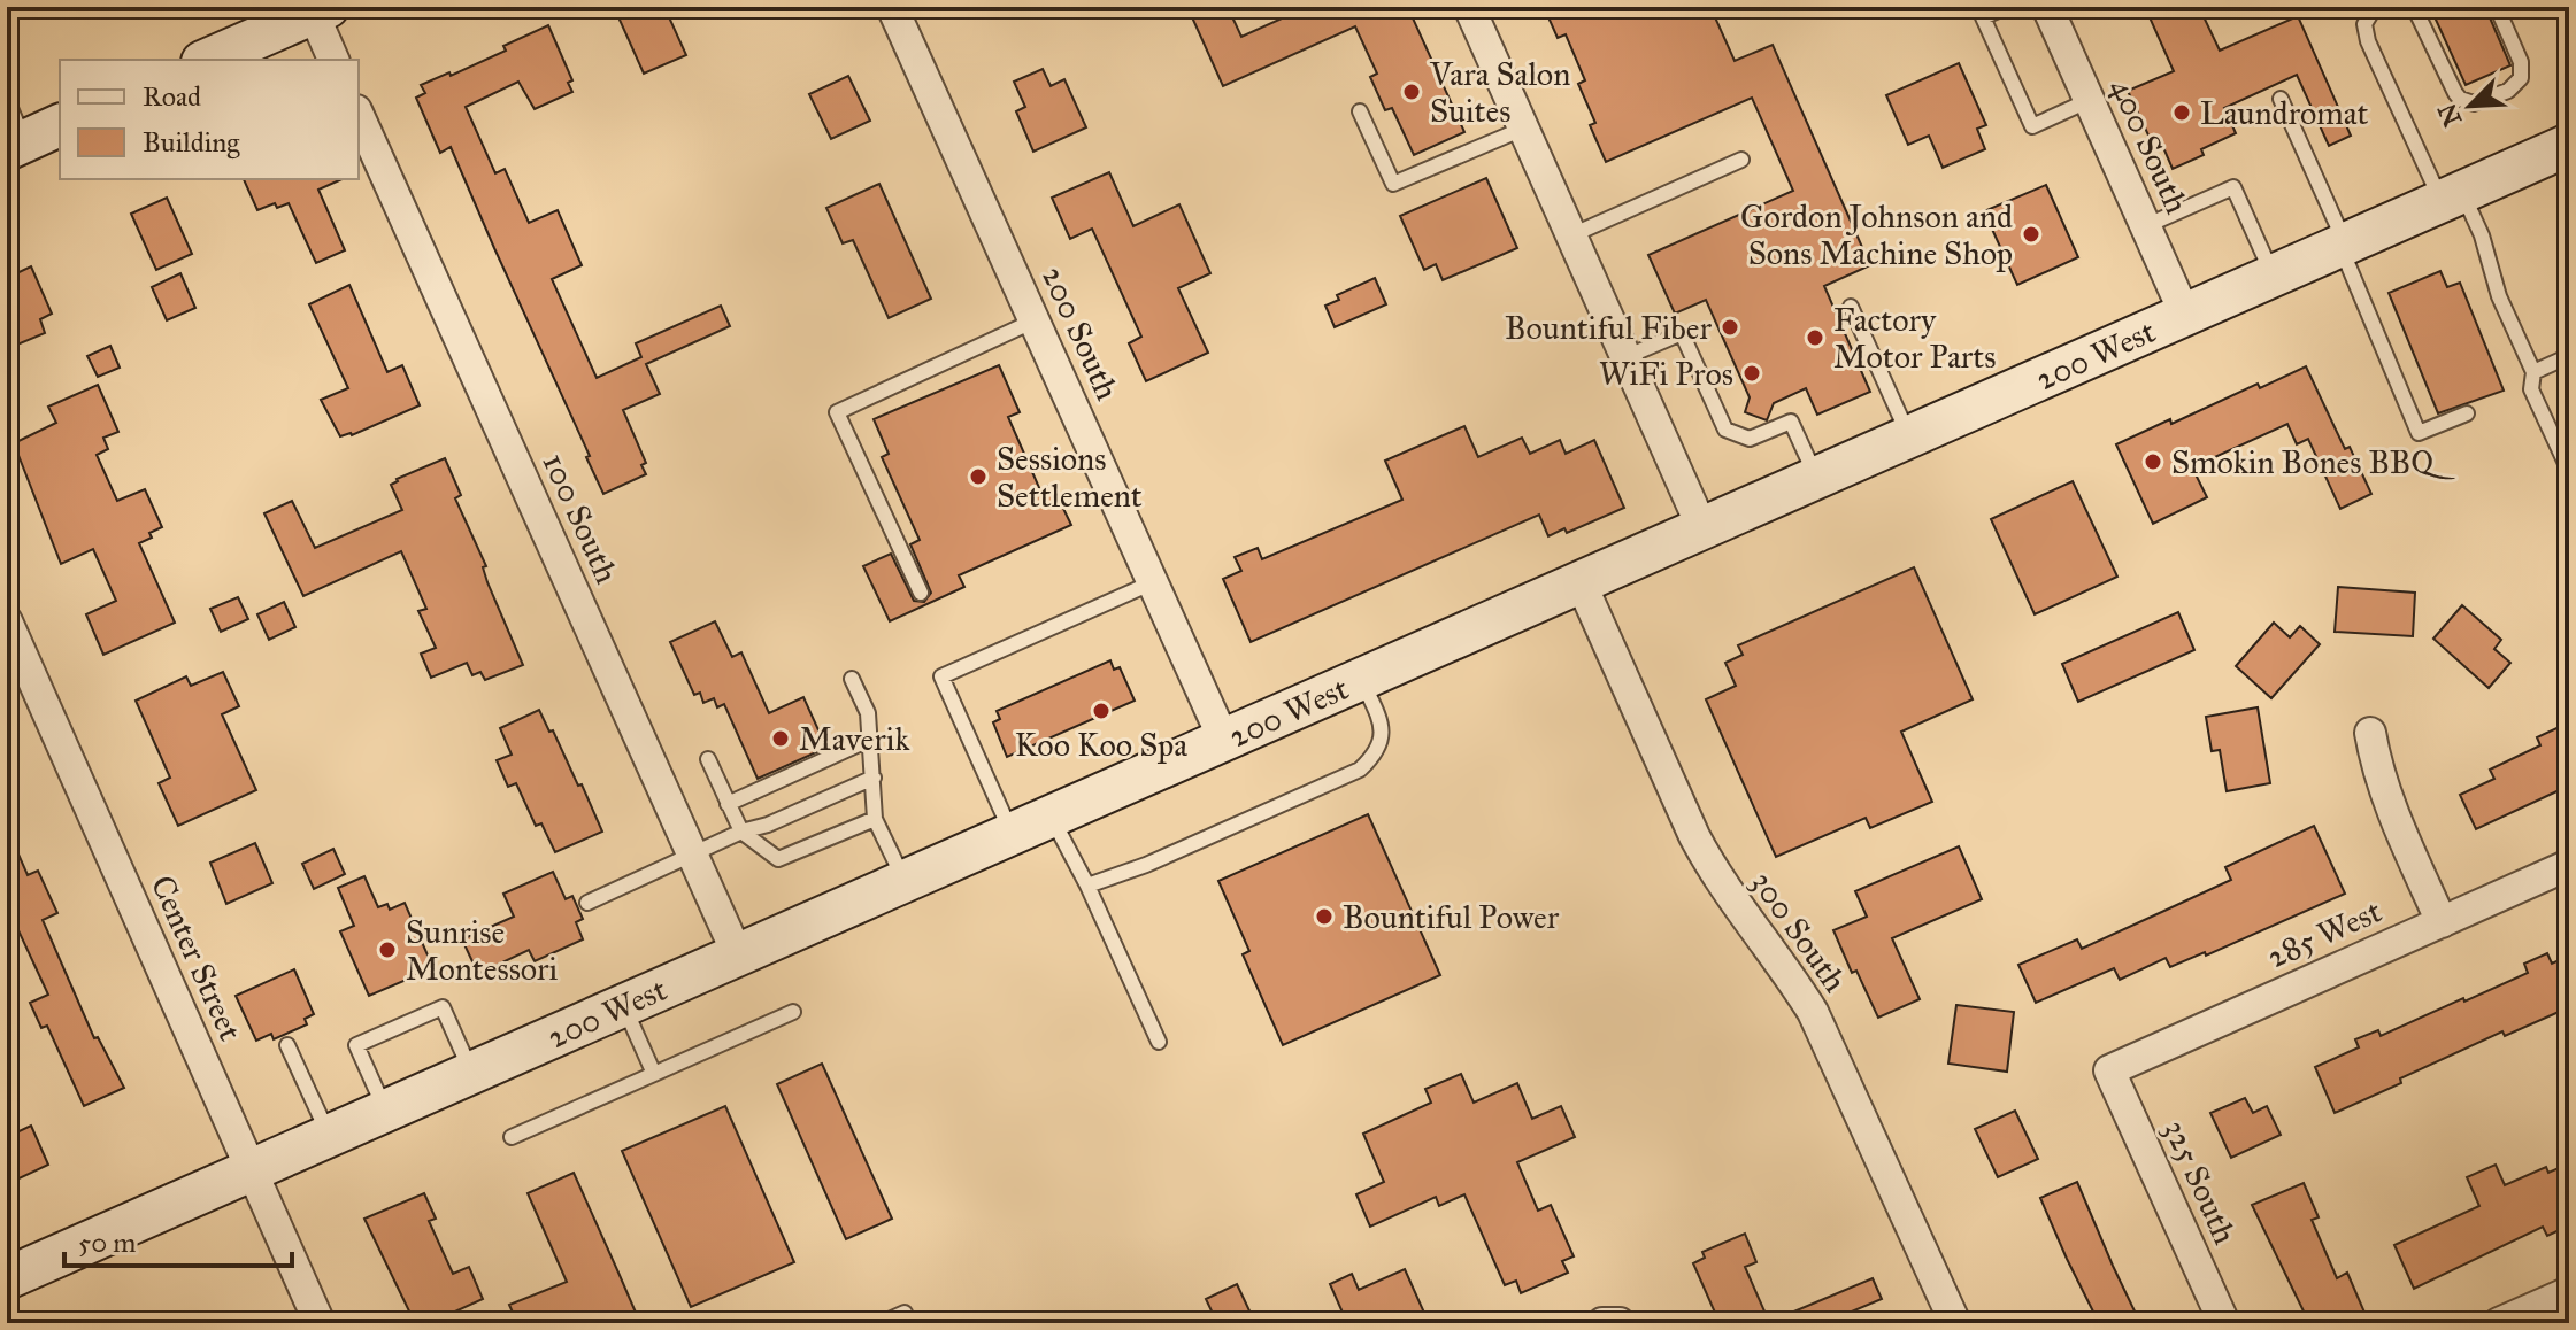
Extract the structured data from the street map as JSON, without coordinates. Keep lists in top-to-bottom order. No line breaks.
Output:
{"streets":{"main road":["200 West"],"street":["400 South","200 South","100 South","300 South","285 West","Center Street","325 South"]},"crossings":[["400 South","200 West"],["200 South","200 West"],["200 West","100 South"],["200 West","300 South"],["200 West","Center Street"],["285 West","325 South"]],"places":["Vara Salon Suites","Laundromat","Gordon Johnson and Sons Machine Shop","Bountiful Fiber","Factory Motor Parts","WiFi Pros","Smokin Bones BBQ","Sessions Settlement","Koo Koo Spa","Maverik","Bountiful Power","Sunrise Montessori"],"legend":["Road","Building"],"scale_bar":"50 m","north":"bottom left"}
